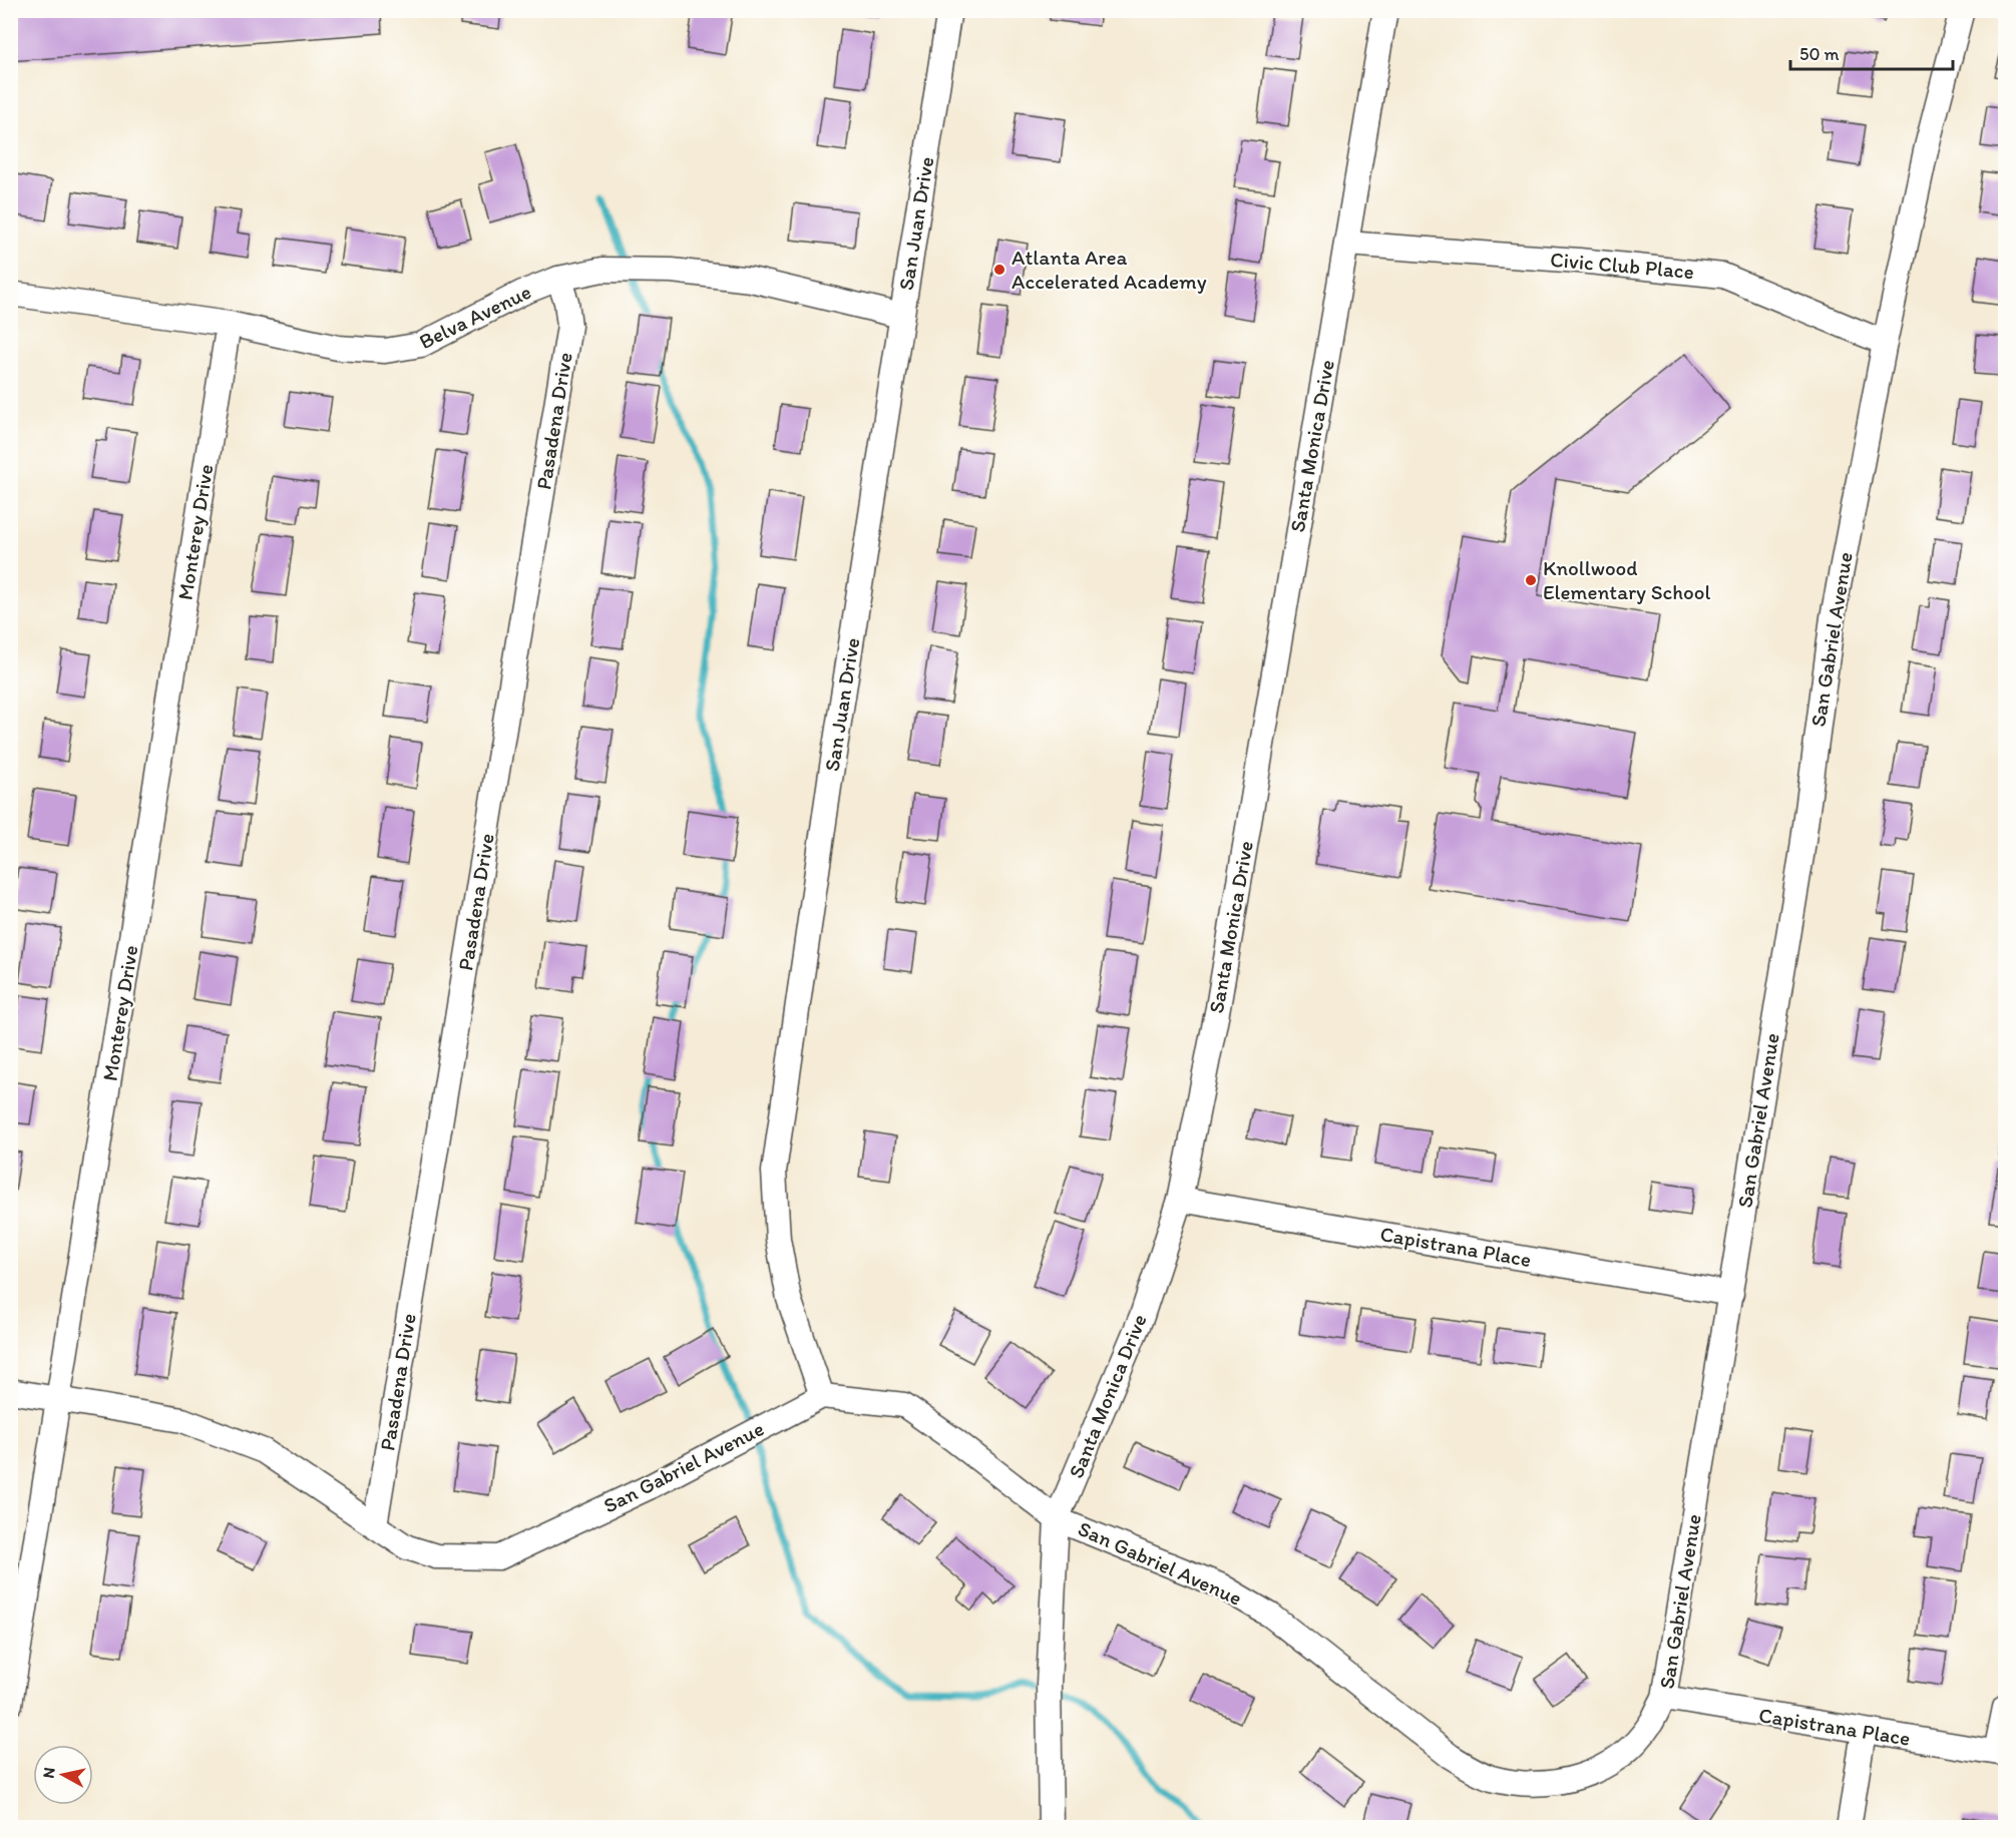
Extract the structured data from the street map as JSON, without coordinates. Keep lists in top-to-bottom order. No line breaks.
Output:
{"streets":{"street":["San Juan Drive","Civic Club Place","Belva Avenue","Pasadena Drive","Santa Monica Drive","Monterey Drive","San Gabriel Avenue","Capistrana Place"]},"crossings":[["San Juan Drive","Belva Avenue"],["San Juan Drive","San Gabriel Avenue"],["Civic Club Place","Santa Monica Drive"],["Civic Club Place","San Gabriel Avenue"],["Belva Avenue","Pasadena Drive"],["Belva Avenue","Monterey Drive"],["Pasadena Drive","San Gabriel Avenue"],["Santa Monica Drive","San Gabriel Avenue"],["Santa Monica Drive","Capistrana Place"],["Monterey Drive","San Gabriel Avenue"],["San Gabriel Avenue","Capistrana Place"]],"places":["Atlanta Area Accelerated Academy","Knollwood Elementary School"],"scale_bar":"50 m","north":"left"}
